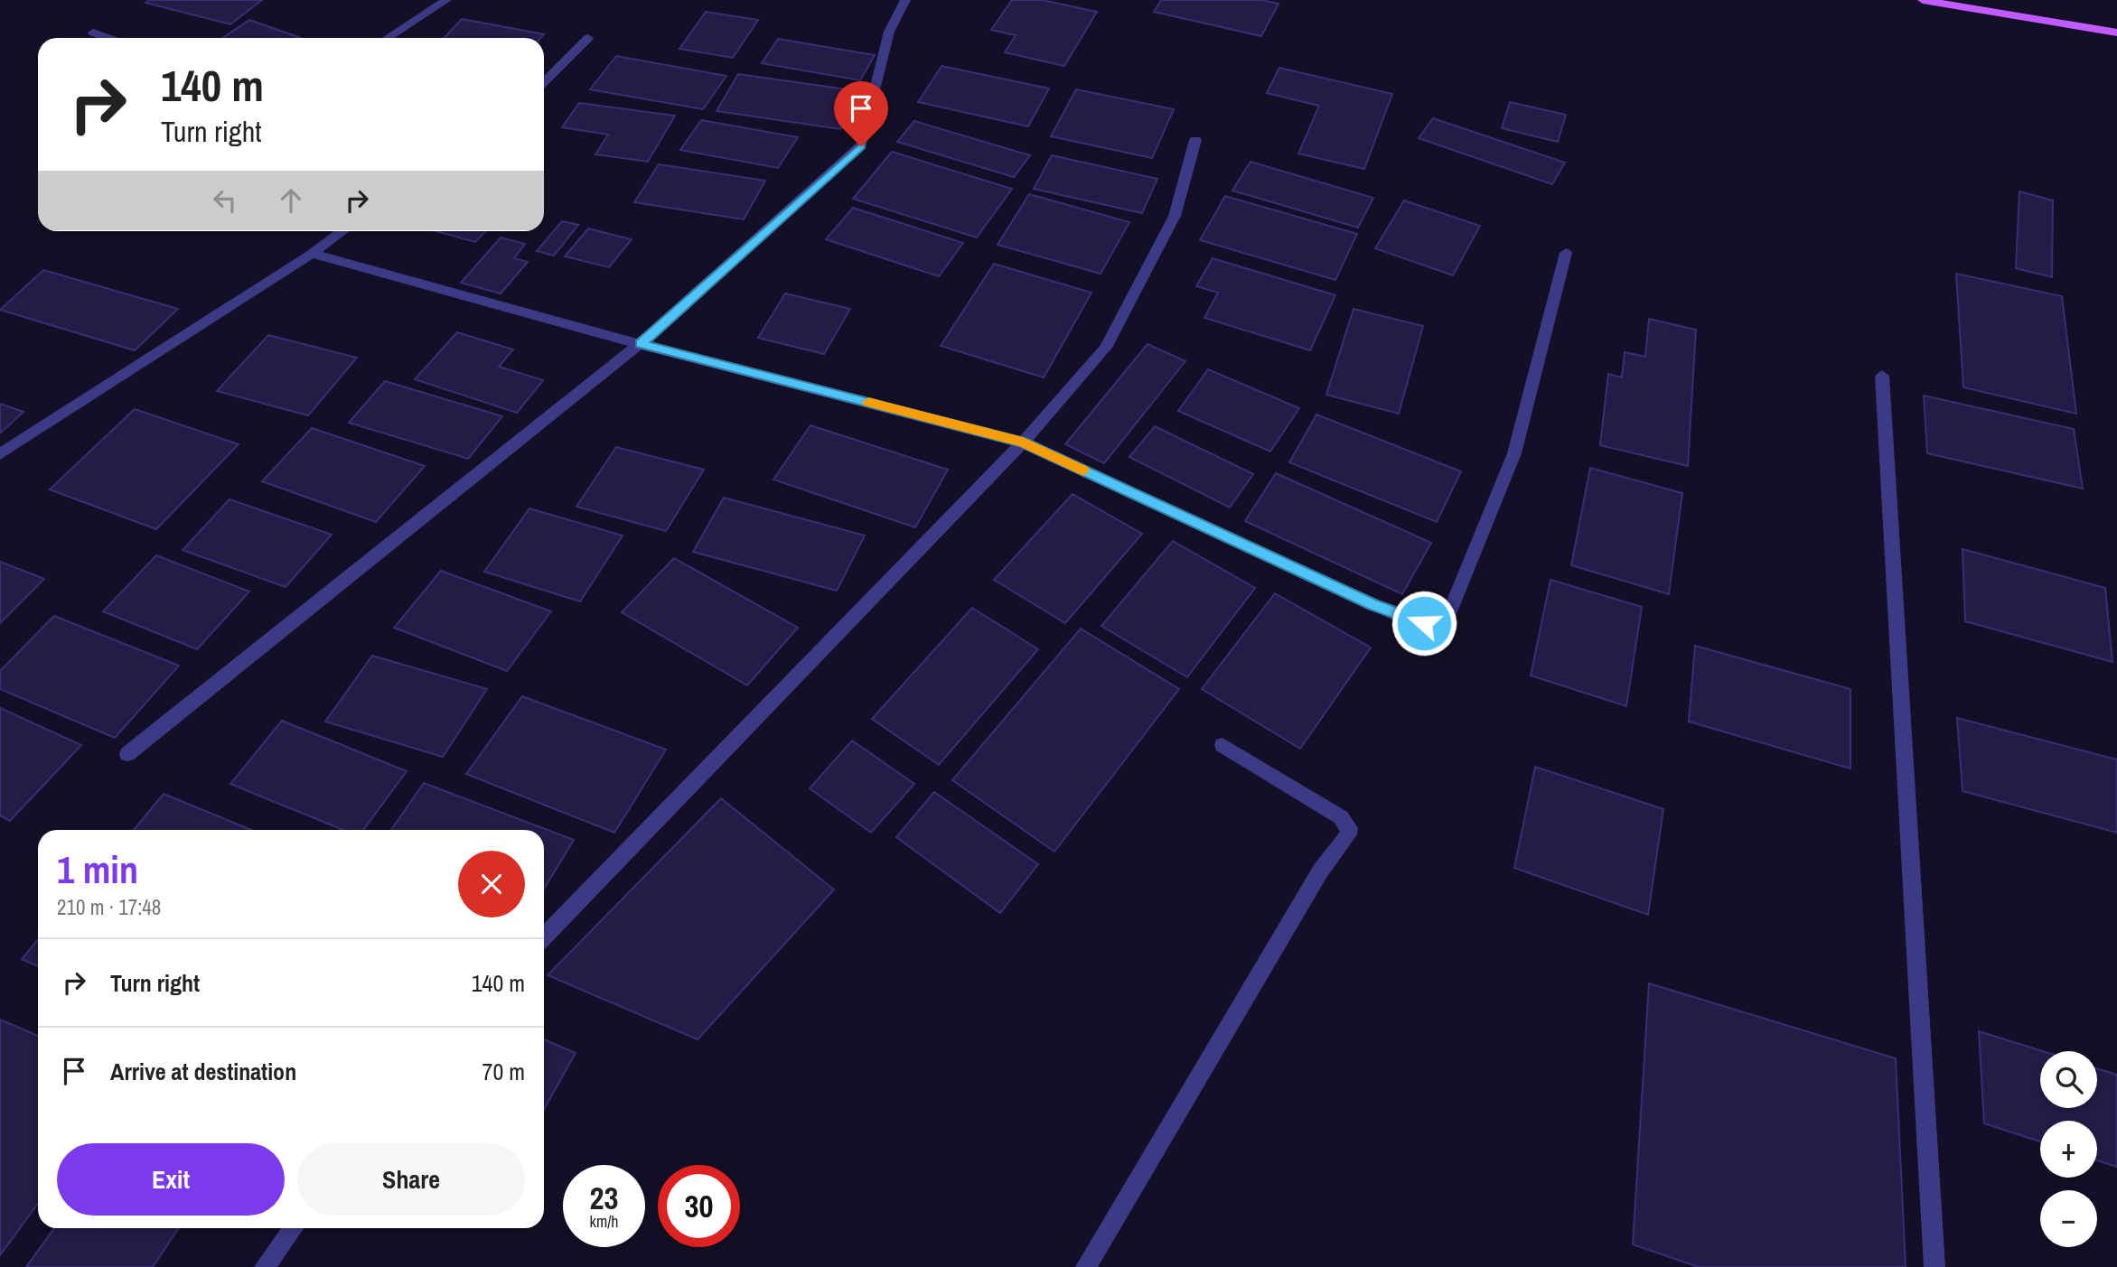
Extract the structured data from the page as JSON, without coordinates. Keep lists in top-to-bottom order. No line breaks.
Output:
{"page":{"turn":["140 m","Turn right"],"heading":["1 min","210 m · 17:48"],"list":[{"name":"Turn right","value":"140 m"},{"name":"Arrive at destination","value":"70 m"}],"map_buttons":["+","−"],"buttons":["Exit","Share"],"speed":"23 km/h","limit":"30"}}
